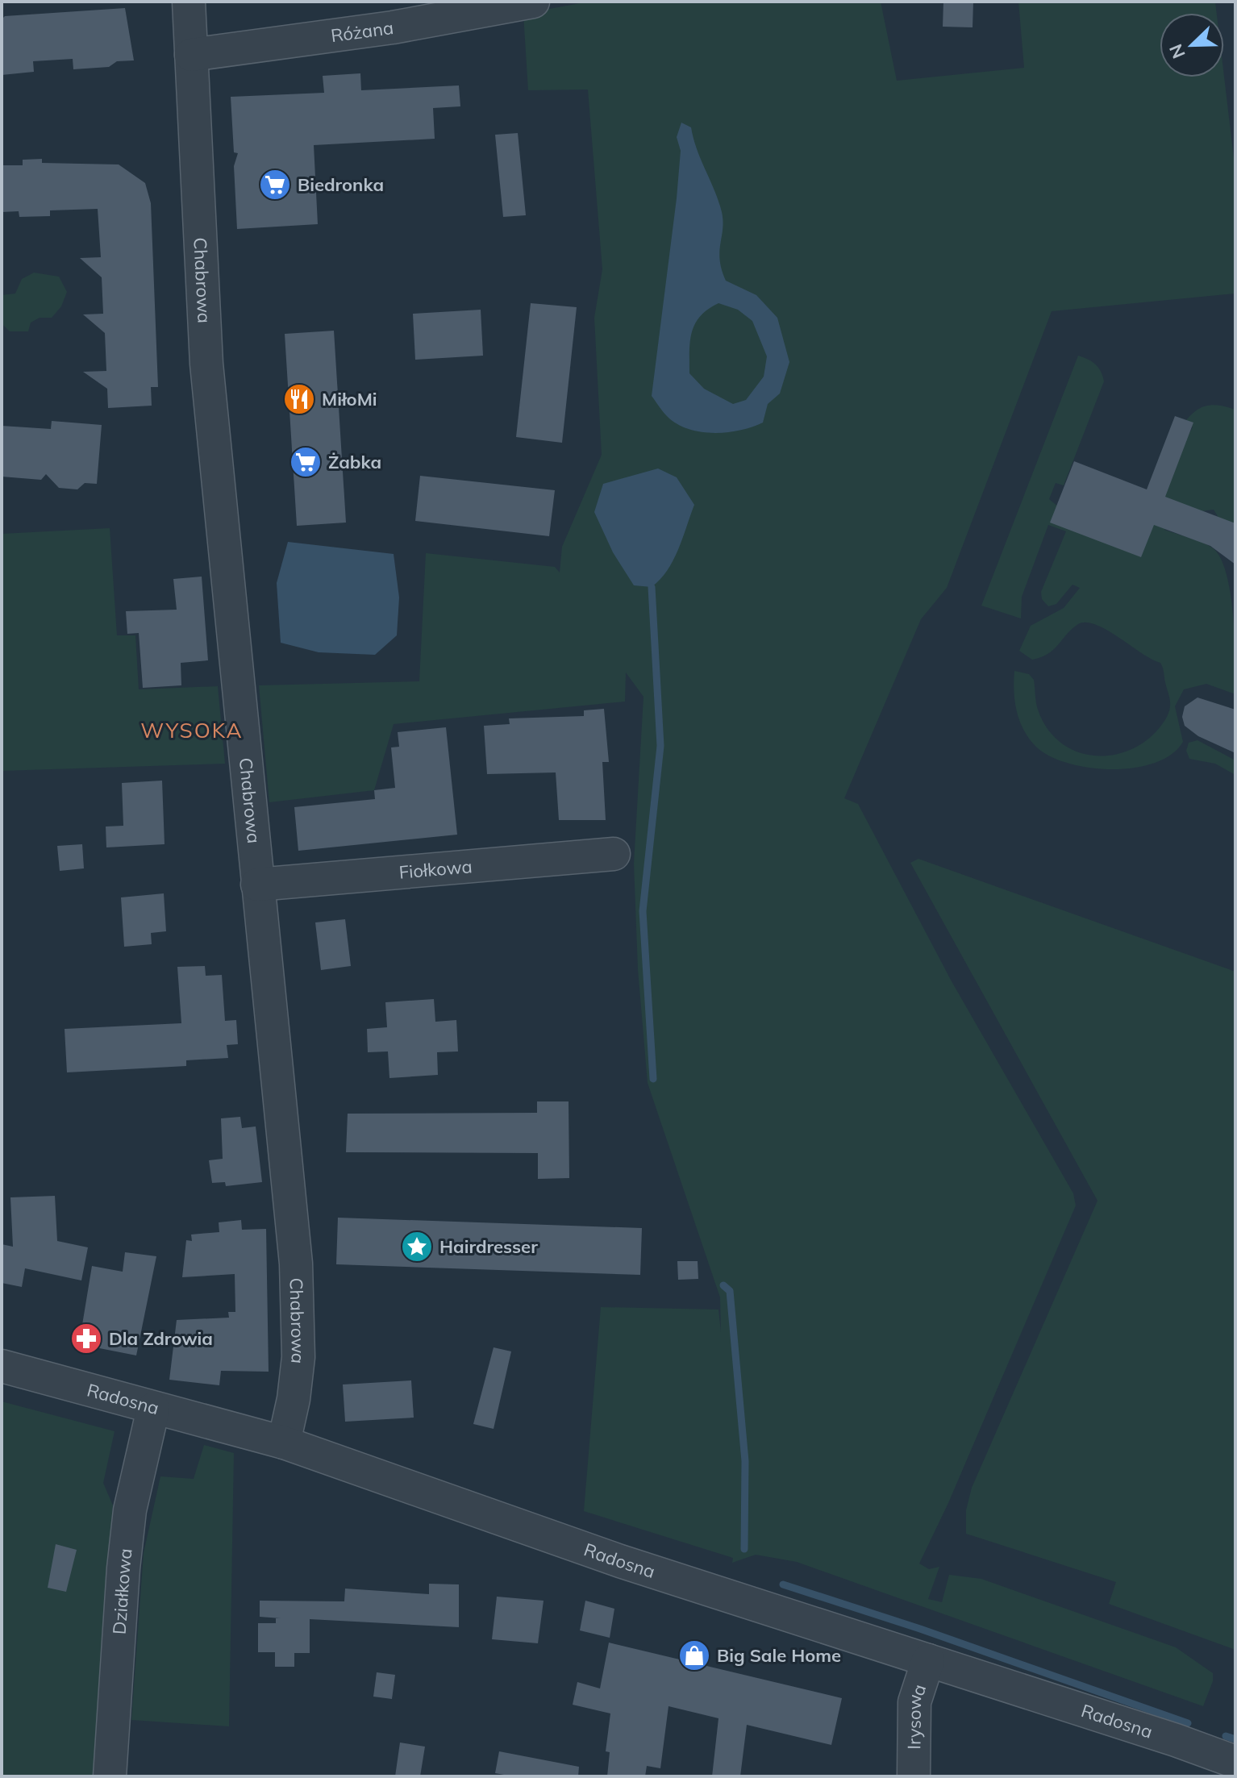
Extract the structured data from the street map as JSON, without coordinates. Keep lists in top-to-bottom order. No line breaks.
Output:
{"streets":{"street":["Różana","Chabrowa","Fiołkowa","Radosna","Działkowa","Irysowa"]},"crossings":[["Różana","Chabrowa"],["Chabrowa","Fiołkowa"],["Chabrowa","Radosna"],["Radosna","Działkowa"],["Radosna","Irysowa"]],"districts":["WYSOKA"],"places":{"supermarket":["Biedronka","Żabka"],"restaurant":["MiłoMi"],"place":["Hairdresser"],"pharmacy":["Dla Zdrowia"],"shop":["Big Sale Home"]},"north":"bottom left"}
